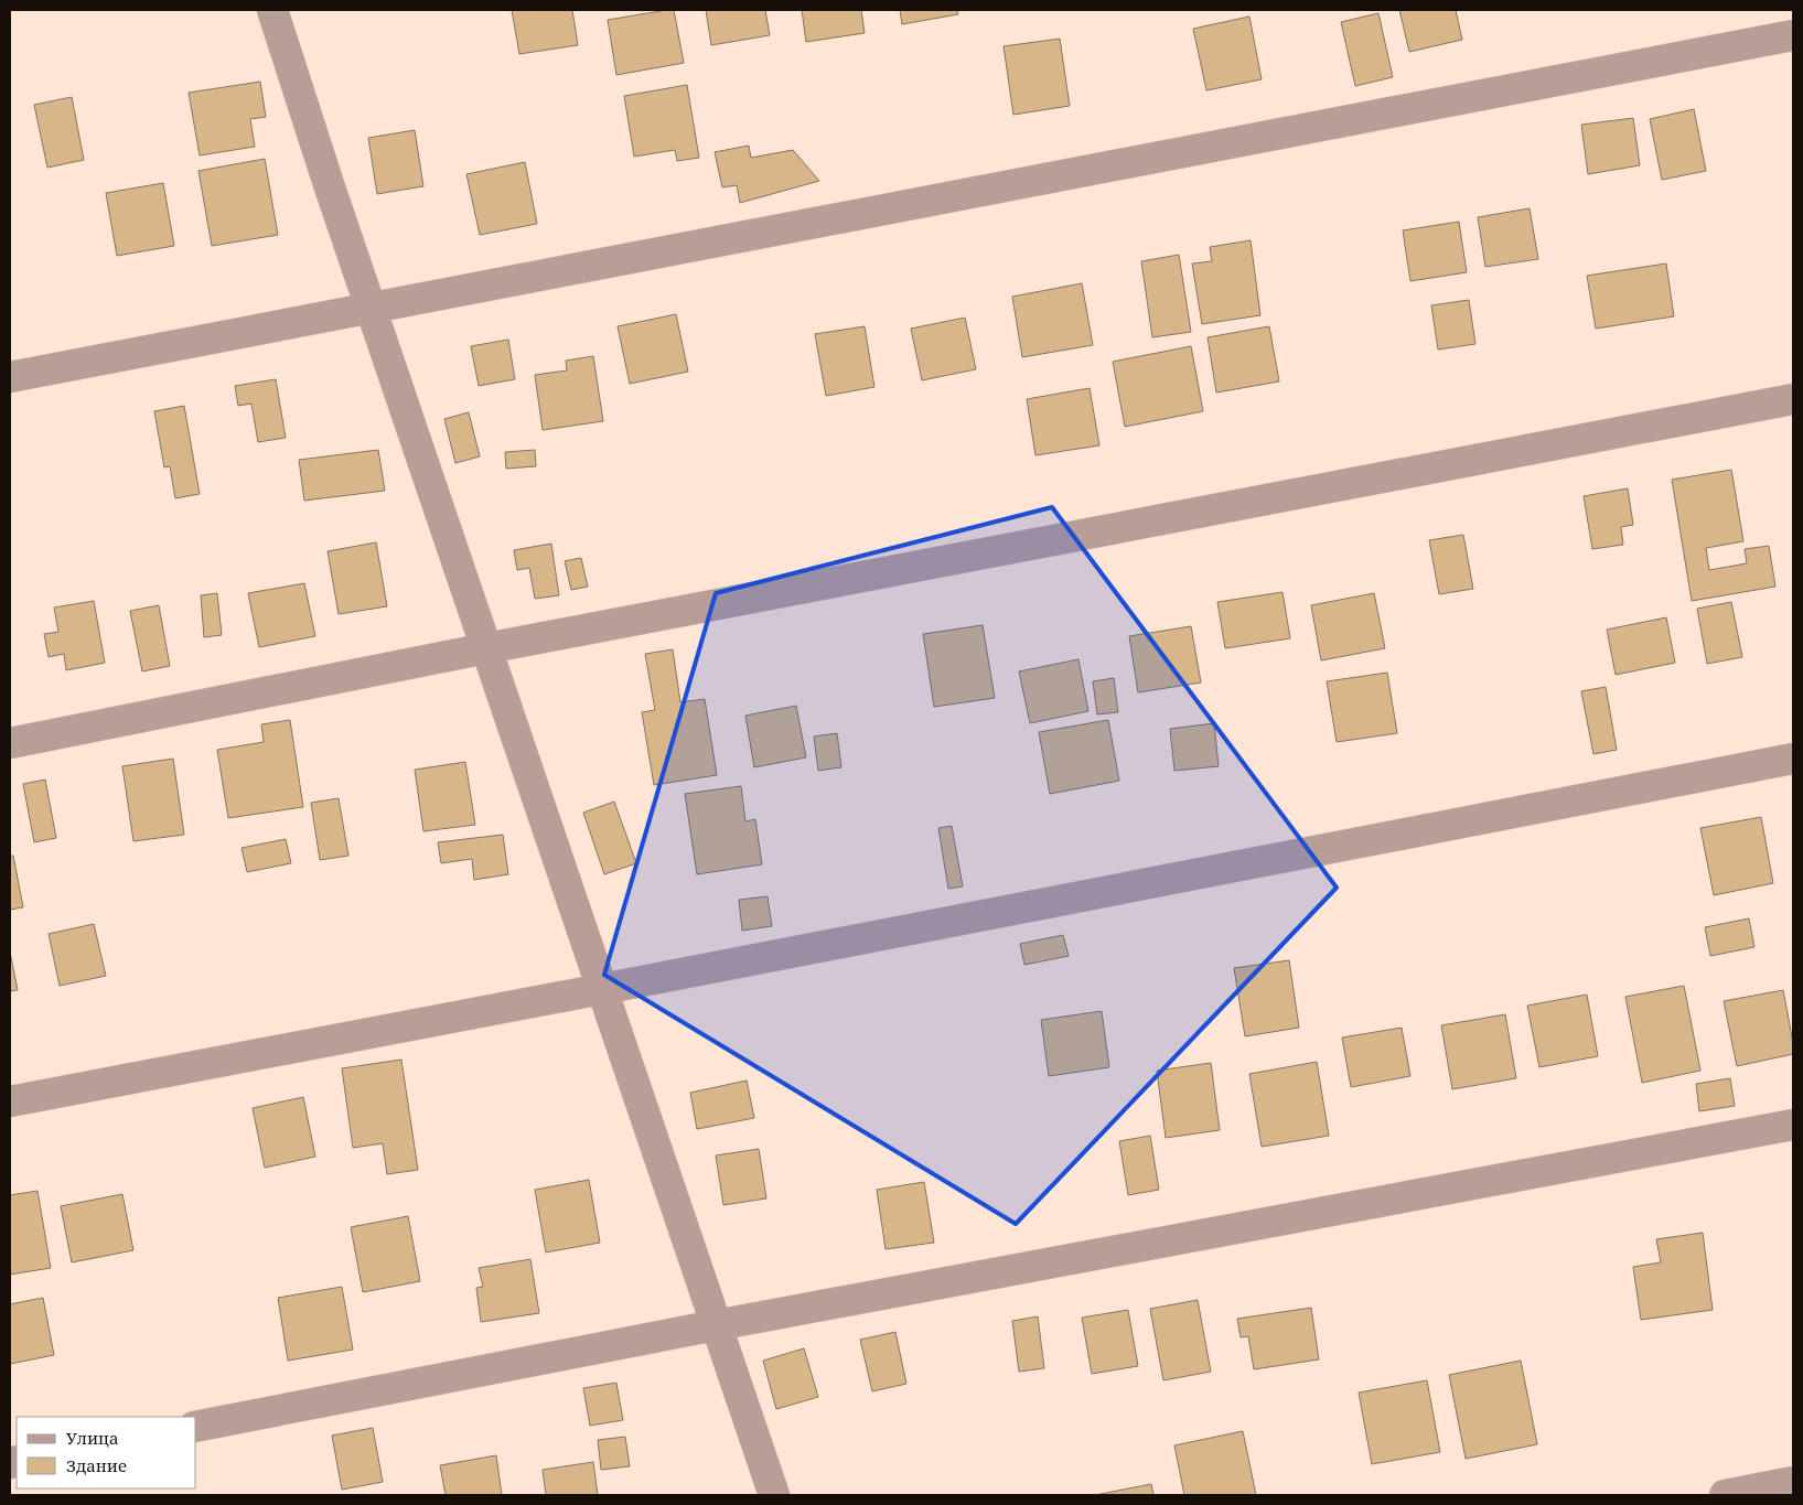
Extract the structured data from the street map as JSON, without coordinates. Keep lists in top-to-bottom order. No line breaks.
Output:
{"legend":["Улица","Здание"]}
